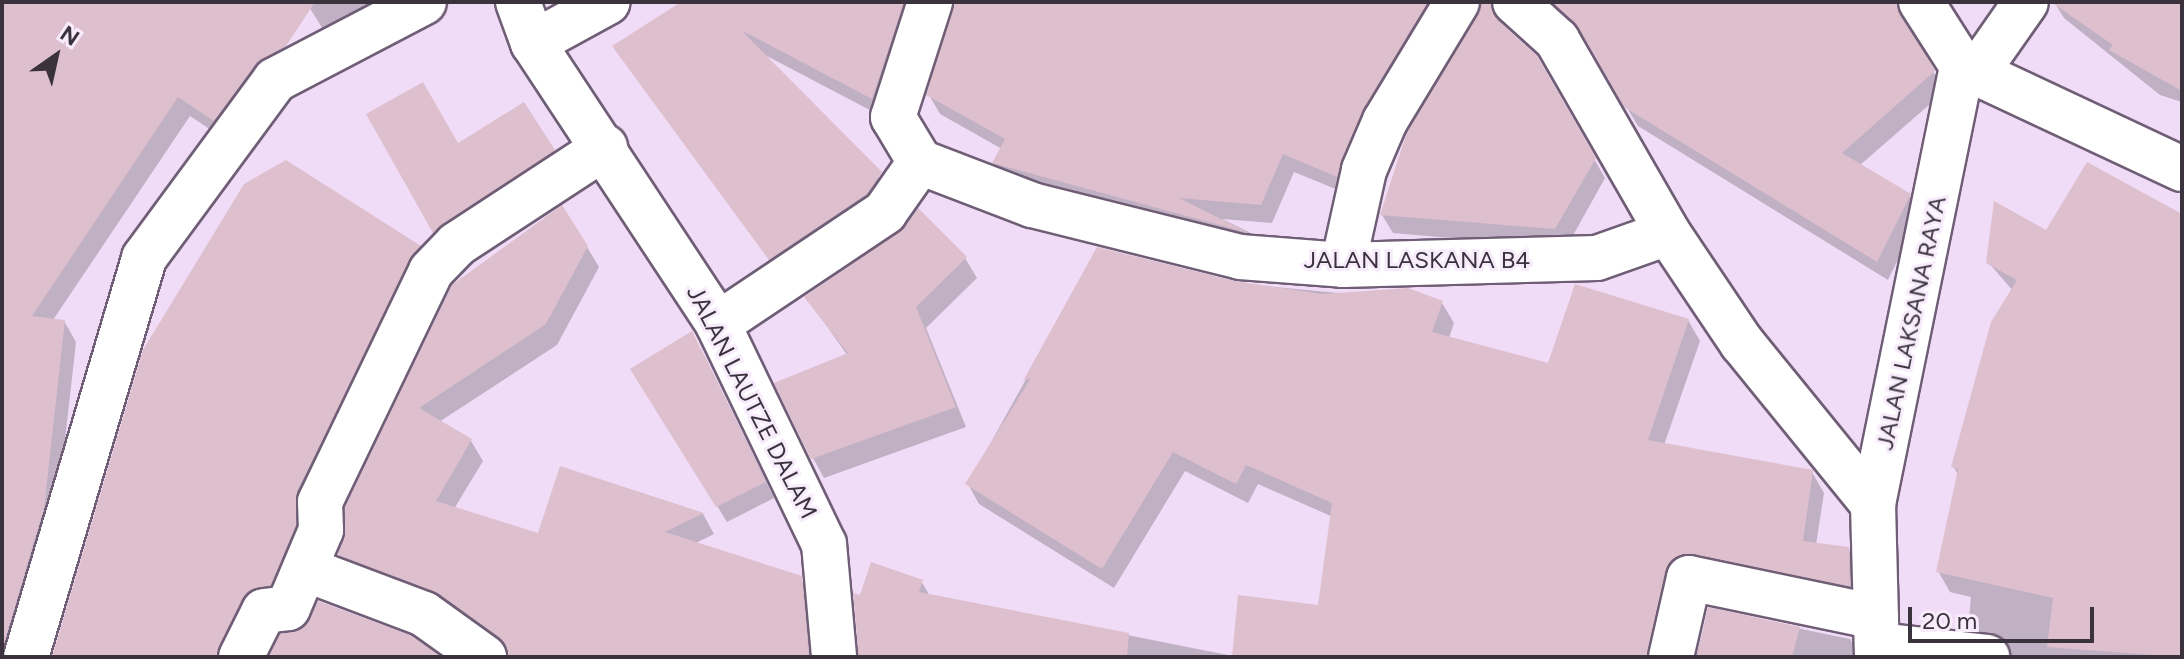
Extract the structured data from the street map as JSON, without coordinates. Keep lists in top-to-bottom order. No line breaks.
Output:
{"streets":{"street":["JALAN LASKANA B4","JALAN LAKSANA RAYA","JALAN LAUTZE DALAM"]},"scale_bar":"20 m","north":"top right"}
